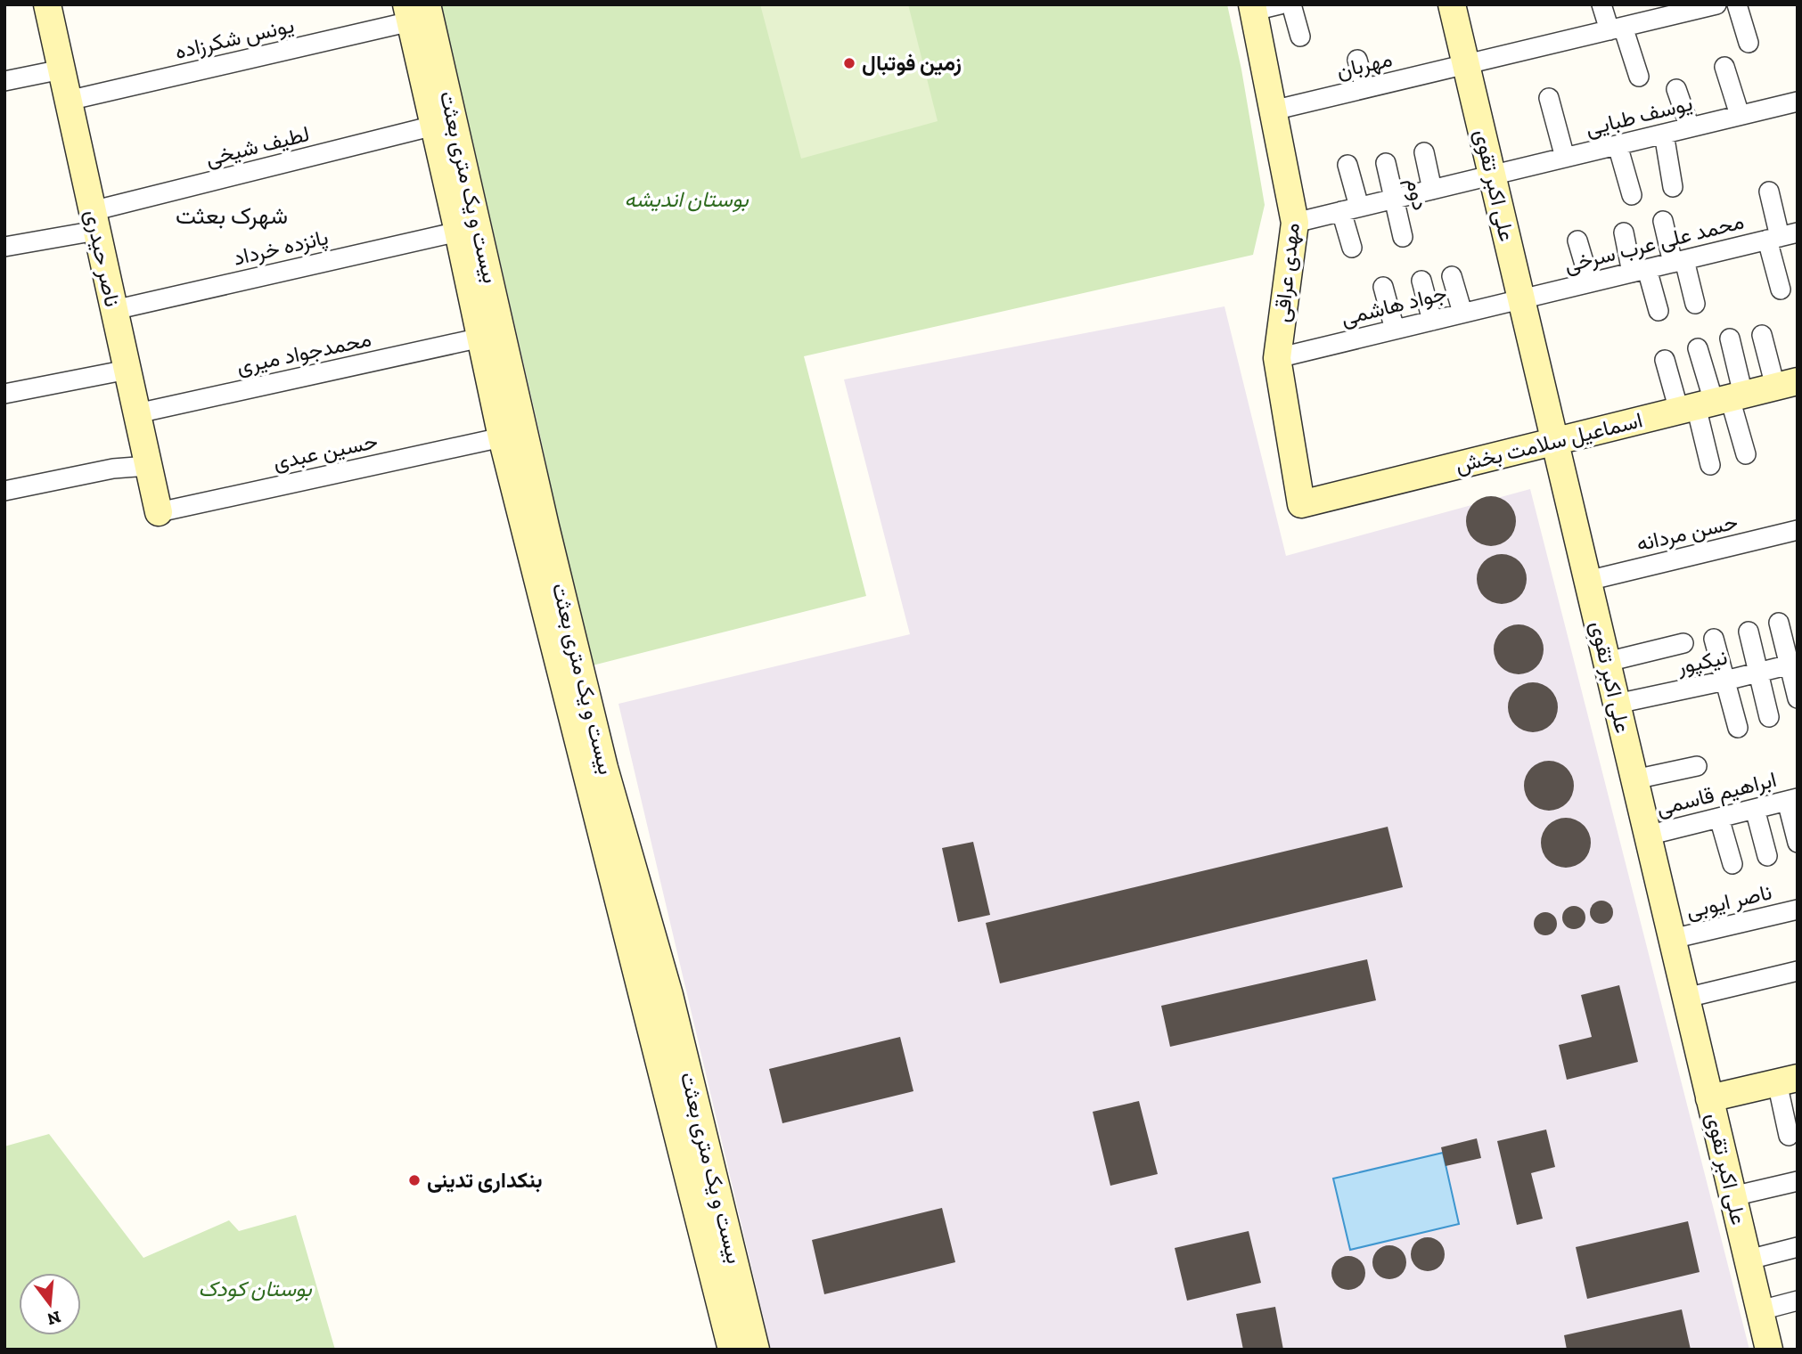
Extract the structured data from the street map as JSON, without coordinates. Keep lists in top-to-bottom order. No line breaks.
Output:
{"streets":{"street":["یونس شکرزاده","مهربان","یوسف طبایی","لطیف شیخی","علی اکبر تقوی","بیست و یک متری بعثت","دوم","محمد علی عرب سرخی","پانزده خرداد","ناصر حیدری","مهدی عراقی","جواد هاشمی","محمدجواد میری","اسماعیل سلامت بخش","حسین عبدی","حسن مردانه","نیکپور","ابراهیم قاسمی","ناصر ایوبی"]},"crossings":[["یونس شکرزاده","بیست و یک متری بعثت"],["یونس شکرزاده","ناصر حیدری"],["مهربان","علی اکبر تقوی"],["مهربان","مهدی عراقی"],["یوسف طبایی","علی اکبر تقوی"],["یوسف طبایی","دوم"],["یوسف طبایی","مهدی عراقی"],["لطیف شیخی","بیست و یک متری بعثت"],["لطیف شیخی","ناصر حیدری"],["علی اکبر تقوی","محمد علی عرب سرخی"],["علی اکبر تقوی","جواد هاشمی"],["علی اکبر تقوی","اسماعیل سلامت بخش"],["علی اکبر تقوی","حسن مردانه"],["علی اکبر تقوی","نیکپور"],["علی اکبر تقوی","ابراهیم قاسمی"],["علی اکبر تقوی","ناصر ایوبی"],["بیست و یک متری بعثت","پانزده خرداد"],["بیست و یک متری بعثت","محمدجواد میری"],["بیست و یک متری بعثت","حسین عبدی"],["محمد علی عرب سرخی","جواد هاشمی"],["پانزده خرداد","ناصر حیدری"],["ناصر حیدری","محمدجواد میری"],["ناصر حیدری","حسین عبدی"],["مهدی عراقی","جواد هاشمی"],["مهدی عراقی","اسماعیل سلامت بخش"]],"districts":["شهرک بعثت"],"parks":["بوستان اندیشه","بوستان کودک"],"places":["زمین فوتبال","بنکداری تدینی"],"north":"bottom"}
